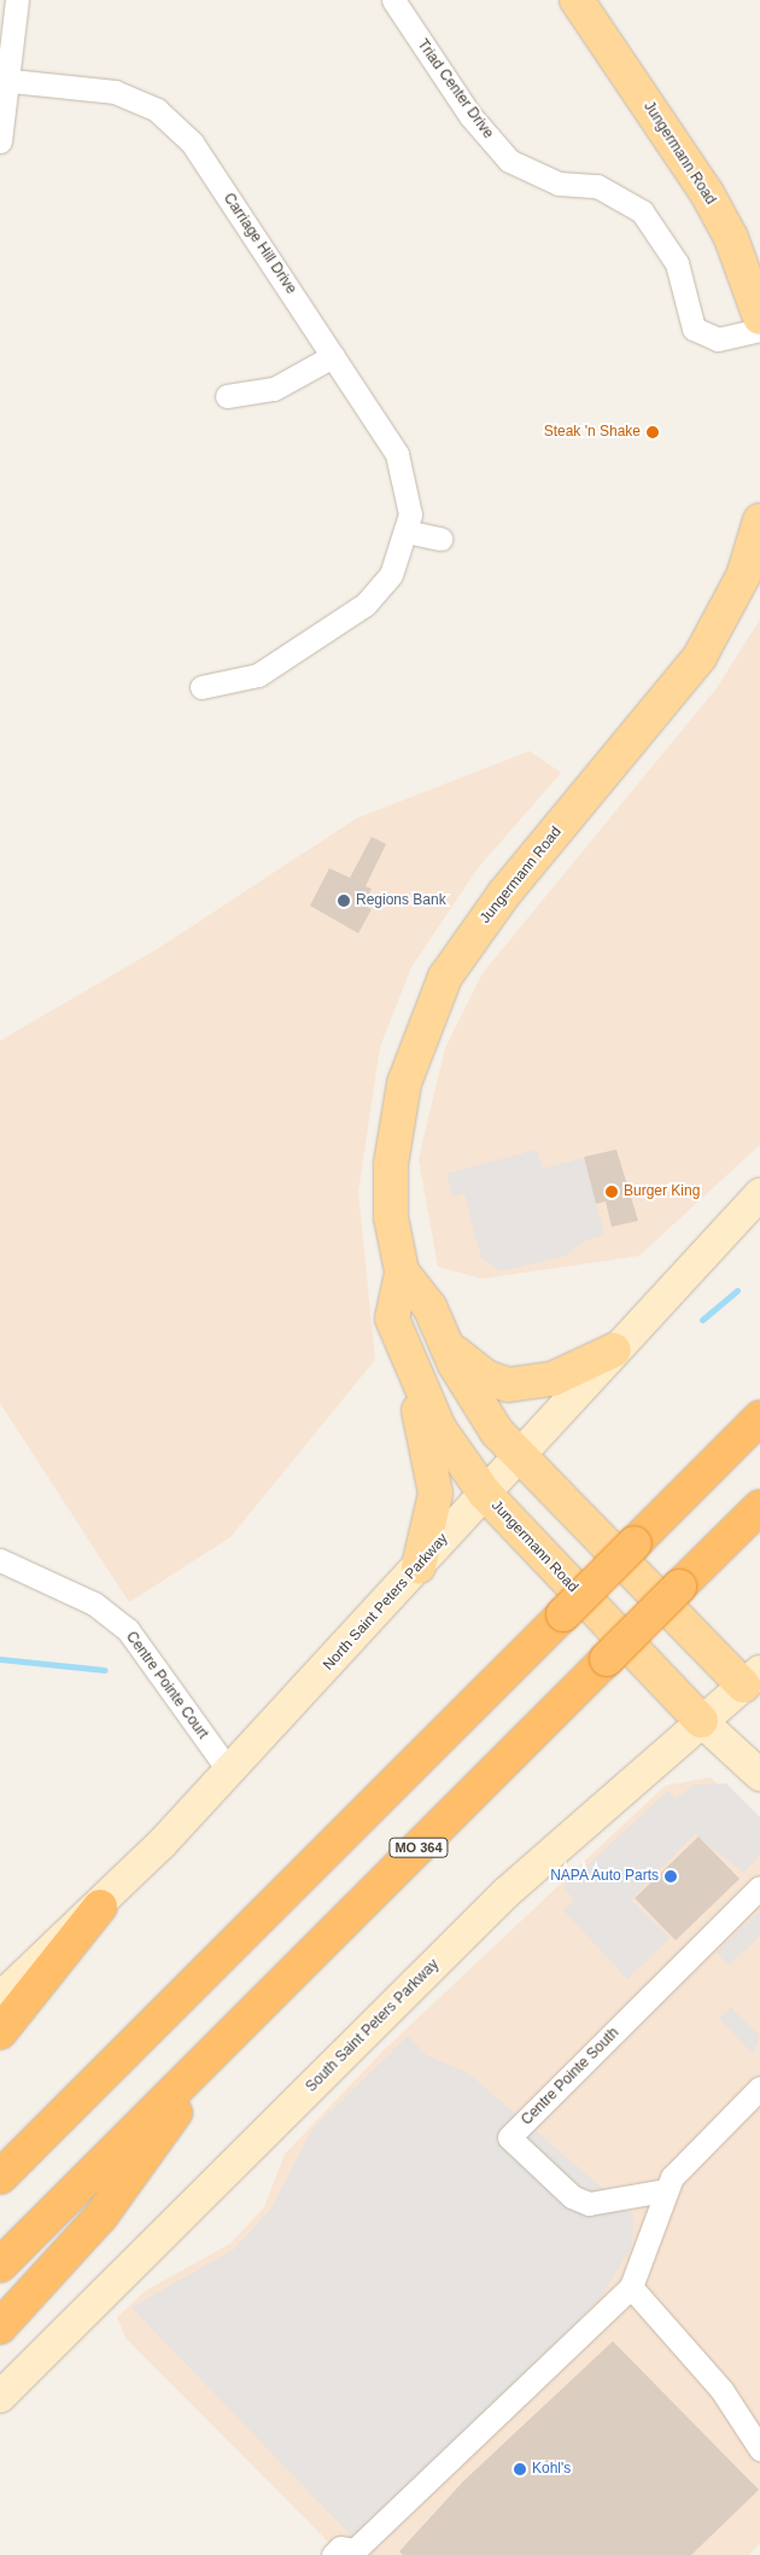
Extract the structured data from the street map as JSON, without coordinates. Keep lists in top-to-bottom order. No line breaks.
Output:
{"streets":{"highway":["MO 364"],"main road":["Jungermann Road","North Saint Peters Parkway","South Saint Peters Parkway"],"street":["Triad Center Drive","Carriage Hill Drive","Centre Pointe Court","Centre Pointe South"]},"crossings":[["Jungermann Road","North Saint Peters Parkway"],["Jungermann Road","South Saint Peters Parkway"],["North Saint Peters Parkway","Centre Pointe Court"]],"places":["Steak 'n Shake","Regions Bank","Burger King","NAPA Auto Parts","Kohl's"]}
